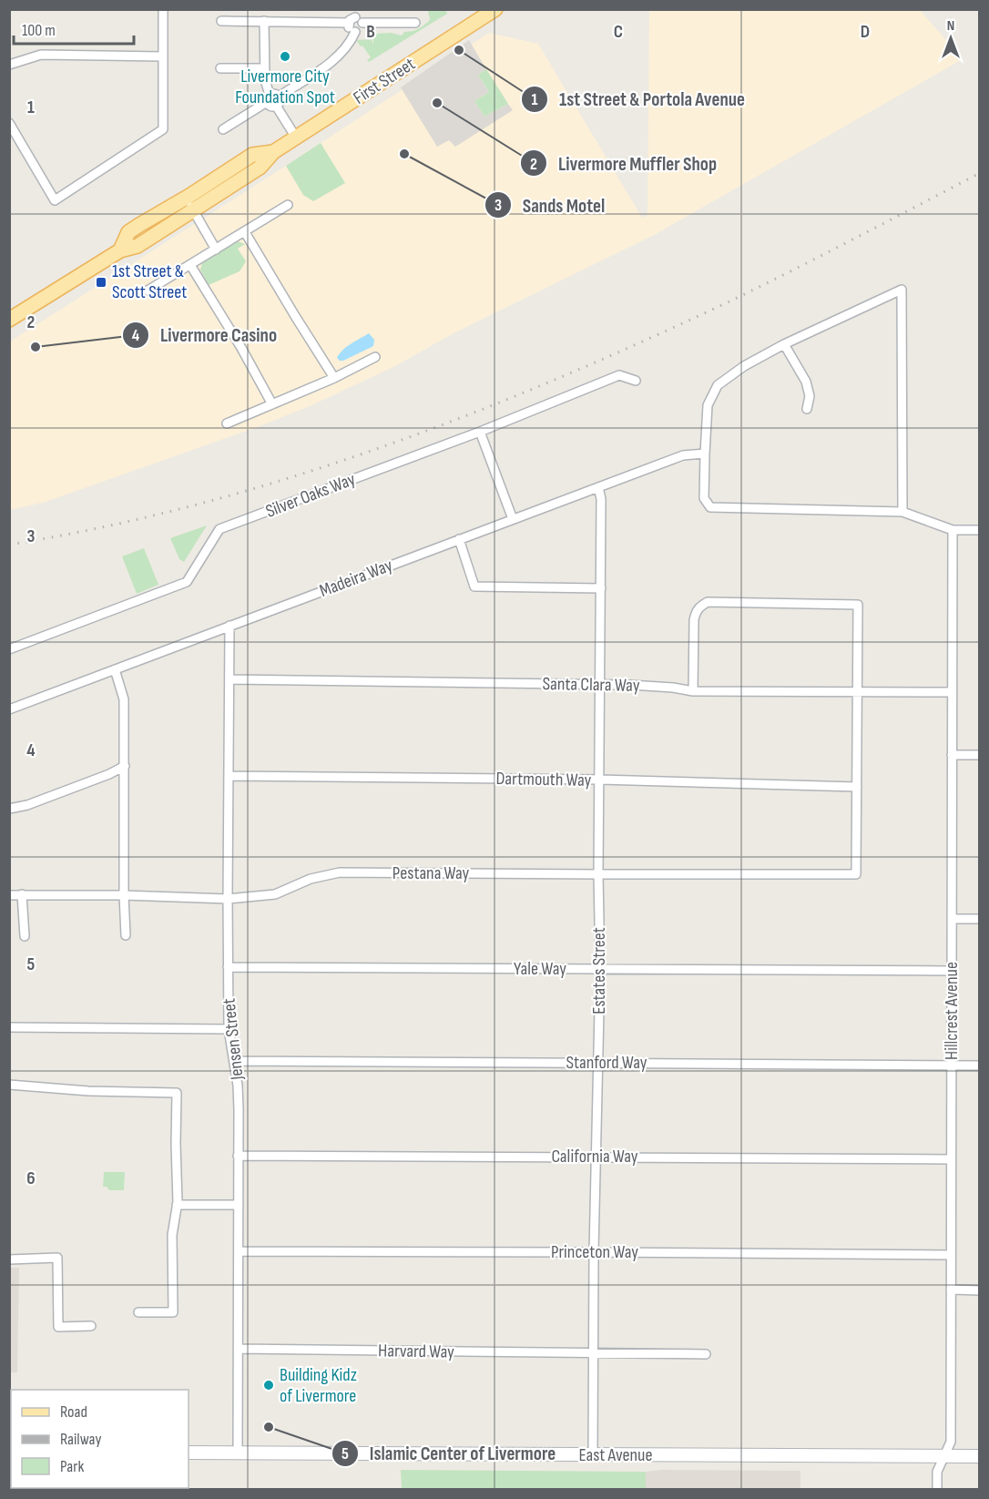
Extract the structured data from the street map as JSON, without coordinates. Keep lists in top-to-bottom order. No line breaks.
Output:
{"streets":{"main road":["First Street","East Avenue"],"street":["Silver Oaks Way","Madeira Way","Santa Clara Way","Dartmouth Way","Pestana Way","Yale Way","Estates Street","Hillcrest Avenue","Jensen Street","Stanford Way","California Way","Princeton Way","Harvard Way"]},"crossings":[["Madeira Way","Estates Street"],["Madeira Way","Jensen Street"],["Santa Clara Way","Estates Street"],["Santa Clara Way","Hillcrest Avenue"],["Santa Clara Way","Jensen Street"],["Dartmouth Way","Pestana Way"],["Dartmouth Way","Estates Street"],["Dartmouth Way","Jensen Street"],["Pestana Way","Estates Street"],["Pestana Way","Jensen Street"],["Yale Way","Estates Street"],["Yale Way","Hillcrest Avenue"],["Yale Way","Jensen Street"],["Estates Street","Stanford Way"],["Estates Street","California Way"],["Estates Street","Princeton Way"],["Estates Street","Harvard Way"],["Estates Street","East Avenue"],["Hillcrest Avenue","Stanford Way"],["Hillcrest Avenue","California Way"],["Hillcrest Avenue","Princeton Way"],["Hillcrest Avenue","East Avenue"],["Jensen Street","Stanford Way"],["Jensen Street","California Way"],["Jensen Street","Princeton Way"],["Jensen Street","Harvard Way"],["Jensen Street","East Avenue"]],"places":{"other":["1st Street & Portola Avenue","Livermore City Foundation Spot","Livermore Muffler Shop","Sands Motel","Livermore Casino","Building Kidz of Livermore","Islamic Center of Livermore"],"transit":["1st Street & Scott Street"]},"legend":["Road","Railway","Park"],"scale_bar":"100 m","north":"top","grid":{"columns":["B","C","D"],"rows":["1","2","3","4","5","6"]}}
